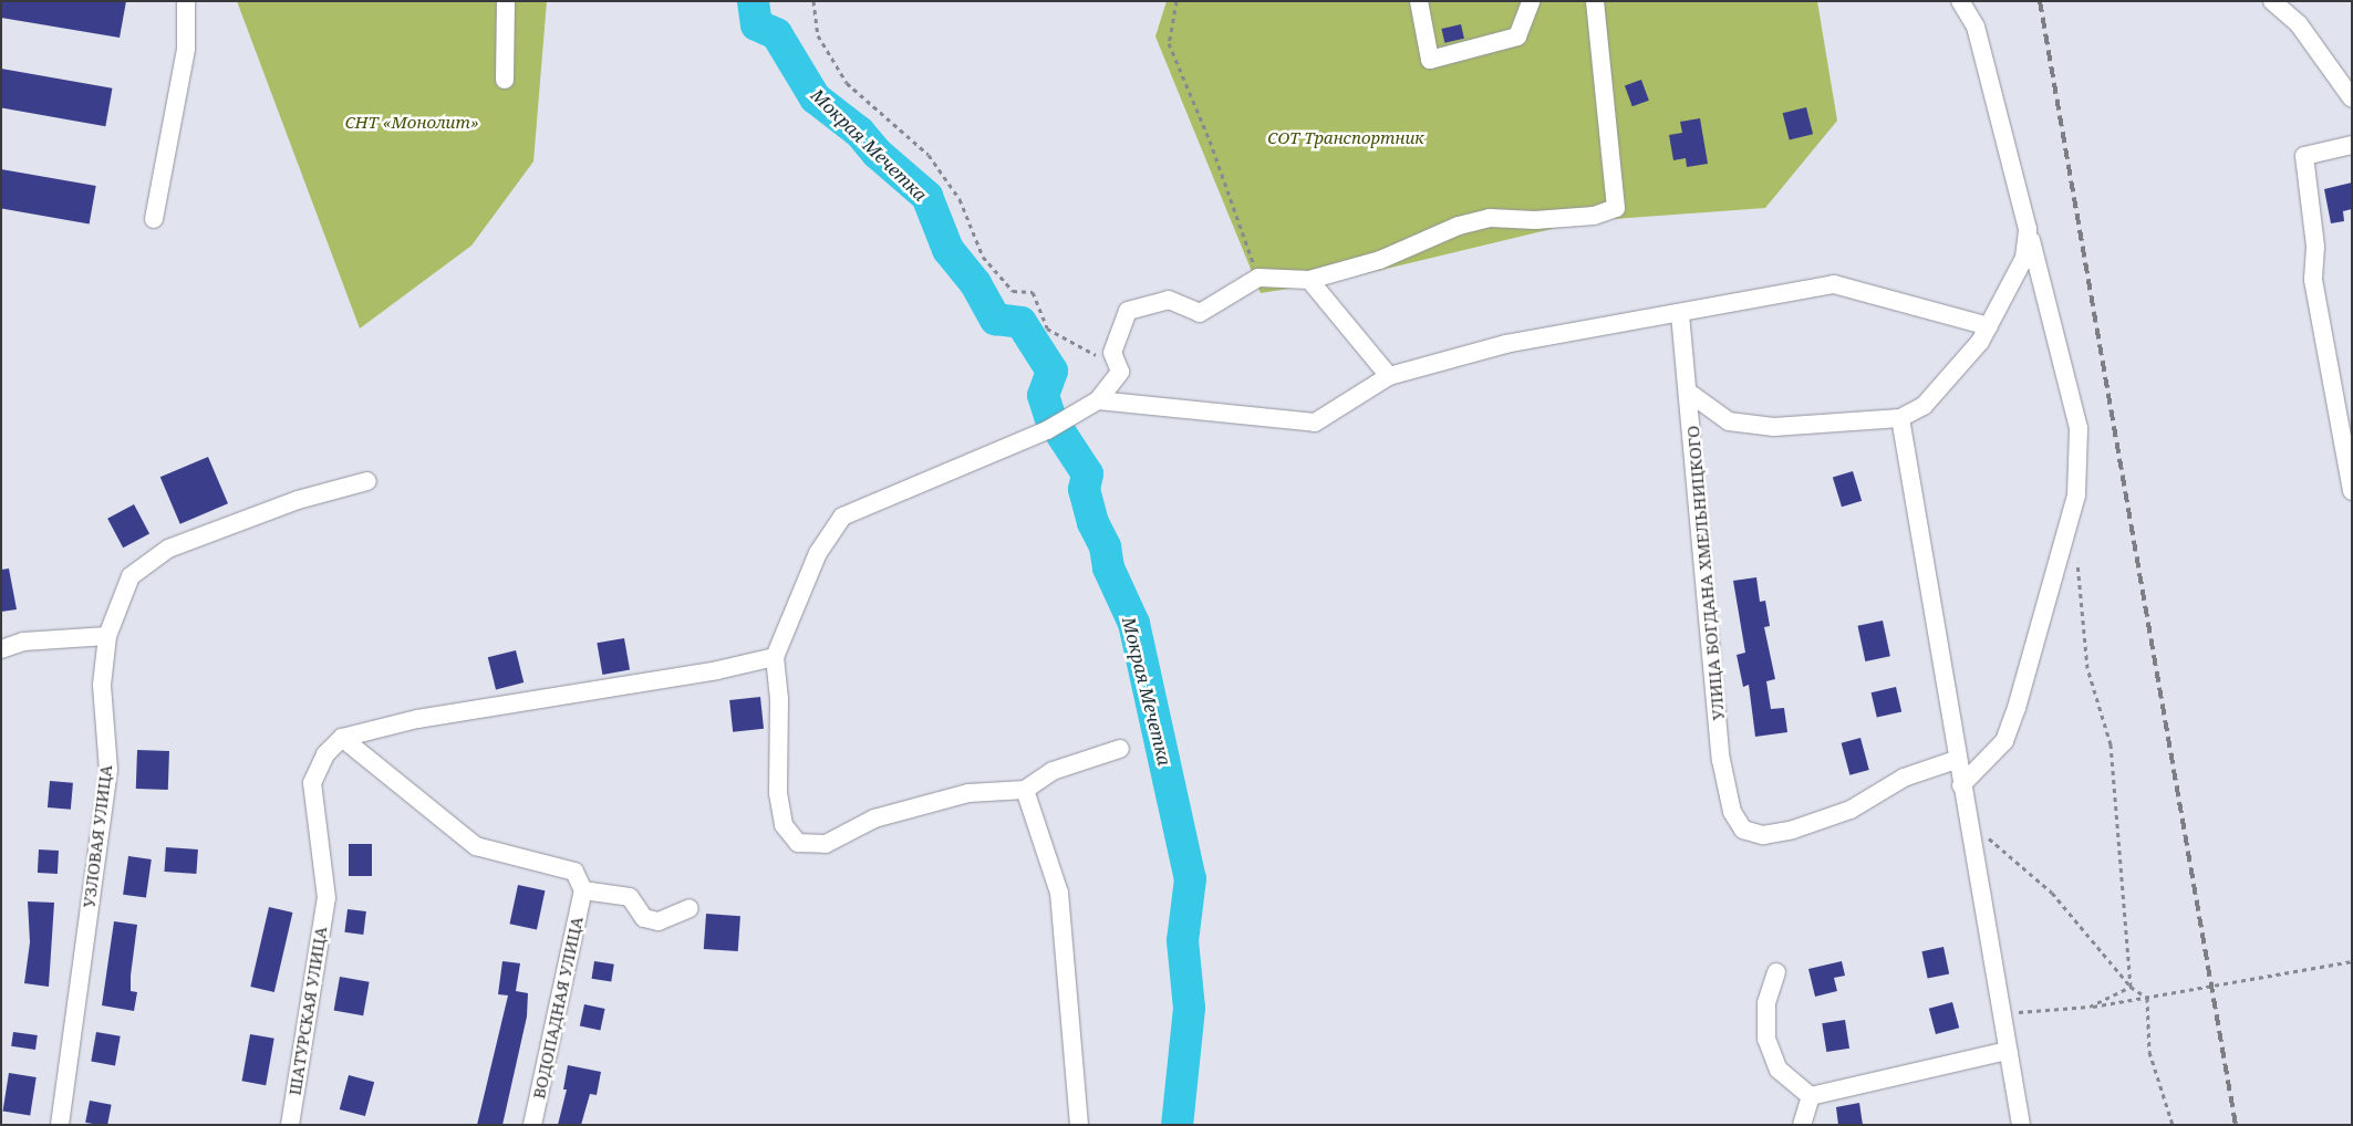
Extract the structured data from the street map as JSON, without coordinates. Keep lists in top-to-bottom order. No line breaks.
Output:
{"streets":{"street":["УЛИЦА БОГДАНА ХМЕЛЬНИЦКОГО","УЗЛОВАЯ УЛИЦА","ВОДОПАДНАЯ УЛИЦА","ШАТУРСКАЯ УЛИЦА"]},"water":["Мокрая Мечетка"],"parks":["СНТ «Монолит»","СОТ Транспортник"]}
